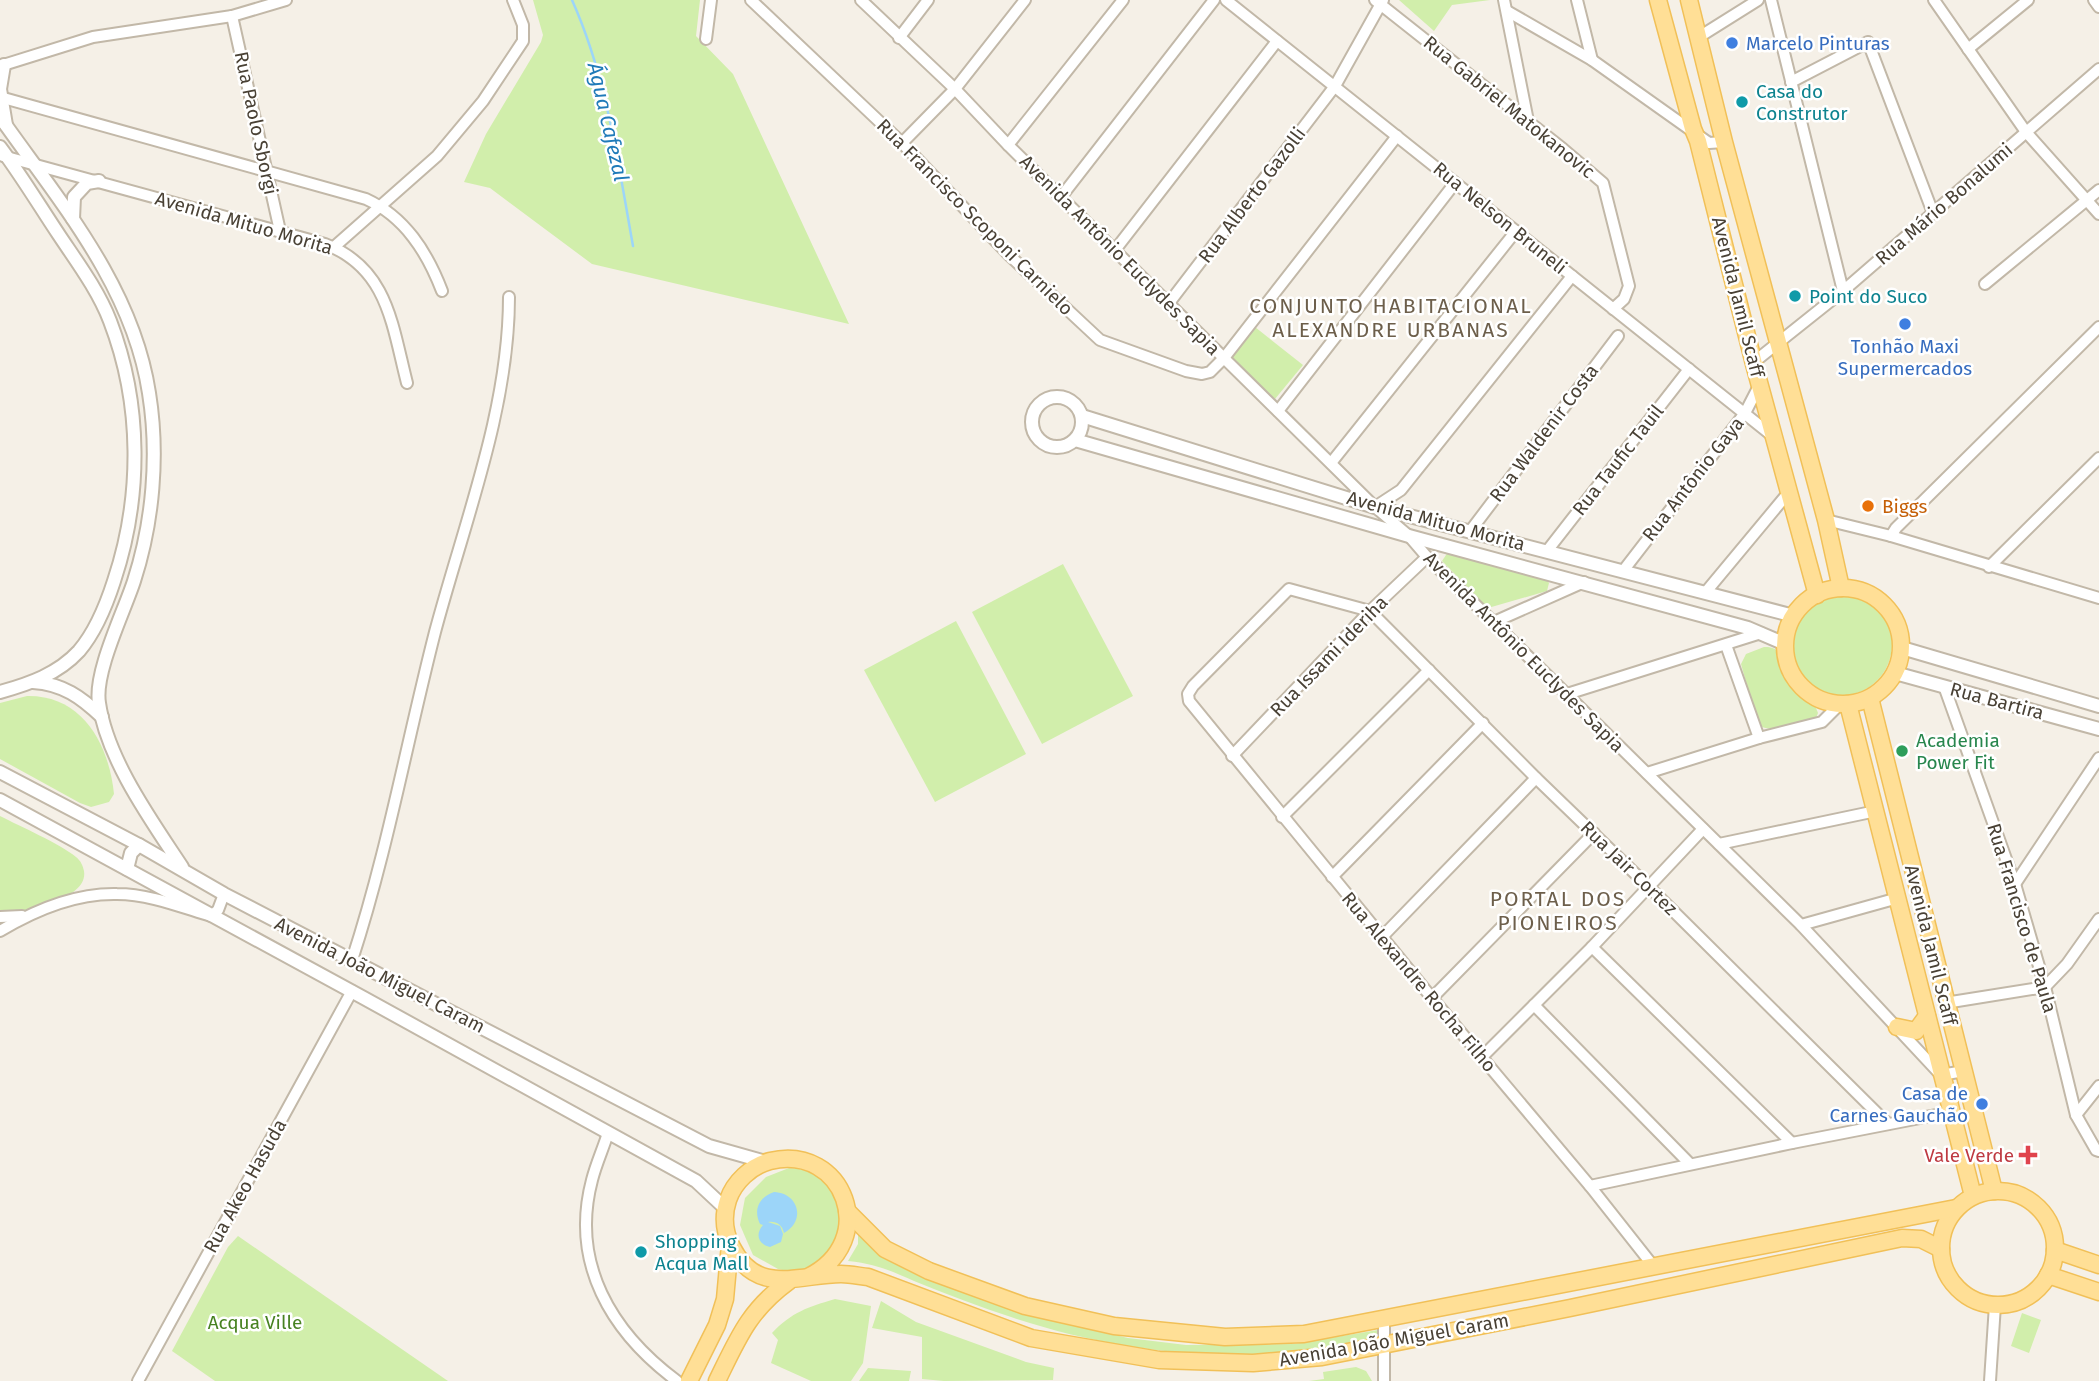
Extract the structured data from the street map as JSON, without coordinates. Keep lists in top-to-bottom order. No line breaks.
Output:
{"streets":{"main road":["Avenida Jamil Scaff","Avenida João Miguel Caram"],"street":["Rua Gabriel Matokanovic","Rua Paolo Sborgi","Rua Alberto Gazolli","Rua Mário Bonalumi","Rua Francisco Scoponi Carnielo","Rua Nelson Bruneli","Avenida Mituo Morita","Avenida Antônio Euclydes Sapia","Rua Waldenir Costa","Rua Taufic Tauil","Rua Antônio Gaya","Rua Issami Ideriha","Rua Bartira","Rua Jair Cortez","Rua Francisco de Paula","Rua Alexandre Rocha Filho","Rua Akeo Hasuda"]},"crossings":[["Rua Gabriel Matokanovic","Rua Alberto Gazolli"],["Rua Gabriel Matokanovic","Rua Nelson Bruneli"],["Rua Paolo Sborgi","Avenida Mituo Morita"],["Rua Alberto Gazolli","Rua Nelson Bruneli"],["Rua Alberto Gazolli","Avenida Antônio Euclydes Sapia"],["Rua Mário Bonalumi","Avenida Jamil Scaff"],["Rua Francisco Scoponi Carnielo","Avenida Antônio Euclydes Sapia"],["Rua Nelson Bruneli","Avenida Jamil Scaff"],["Rua Nelson Bruneli","Rua Taufic Tauil"],["Rua Nelson Bruneli","Rua Antônio Gaya"],["Avenida Mituo Morita","Avenida Antônio Euclydes Sapia"],["Avenida Mituo Morita","Avenida Jamil Scaff"],["Avenida Mituo Morita","Rua Waldenir Costa"],["Avenida Mituo Morita","Rua Taufic Tauil"],["Avenida Mituo Morita","Rua Antônio Gaya"],["Avenida Mituo Morita","Rua Bartira"],["Avenida Antônio Euclydes Sapia","Avenida Jamil Scaff"],["Avenida Antônio Euclydes Sapia","Rua Issami Ideriha"],["Avenida Jamil Scaff","Rua Antônio Gaya"],["Avenida Jamil Scaff","Rua Bartira"],["Avenida Jamil Scaff","Avenida João Miguel Caram"],["Rua Issami Ideriha","Rua Jair Cortez"],["Rua Issami Ideriha","Rua Alexandre Rocha Filho"],["Rua Bartira","Rua Francisco de Paula"],["Rua Jair Cortez","Rua Alexandre Rocha Filho"],["Avenida João Miguel Caram","Rua Alexandre Rocha Filho"],["Avenida João Miguel Caram","Rua Akeo Hasuda"]],"districts":["CONJUNTO HABITACIONAL ALEXANDRE URBANAS","PORTAL DOS PIONEIROS"],"water":["Água Cafezal"],"parks":["Acqua Ville"],"places":{"other":["Marcelo Pinturas","Casa do Construtor","Point do Suco","Tonhão Maxi Supermercados","Biggs","Academia Power Fit","Casa de Carnes Gauchão","Shopping Acqua Mall"],"health":["Vale Verde"]}}
